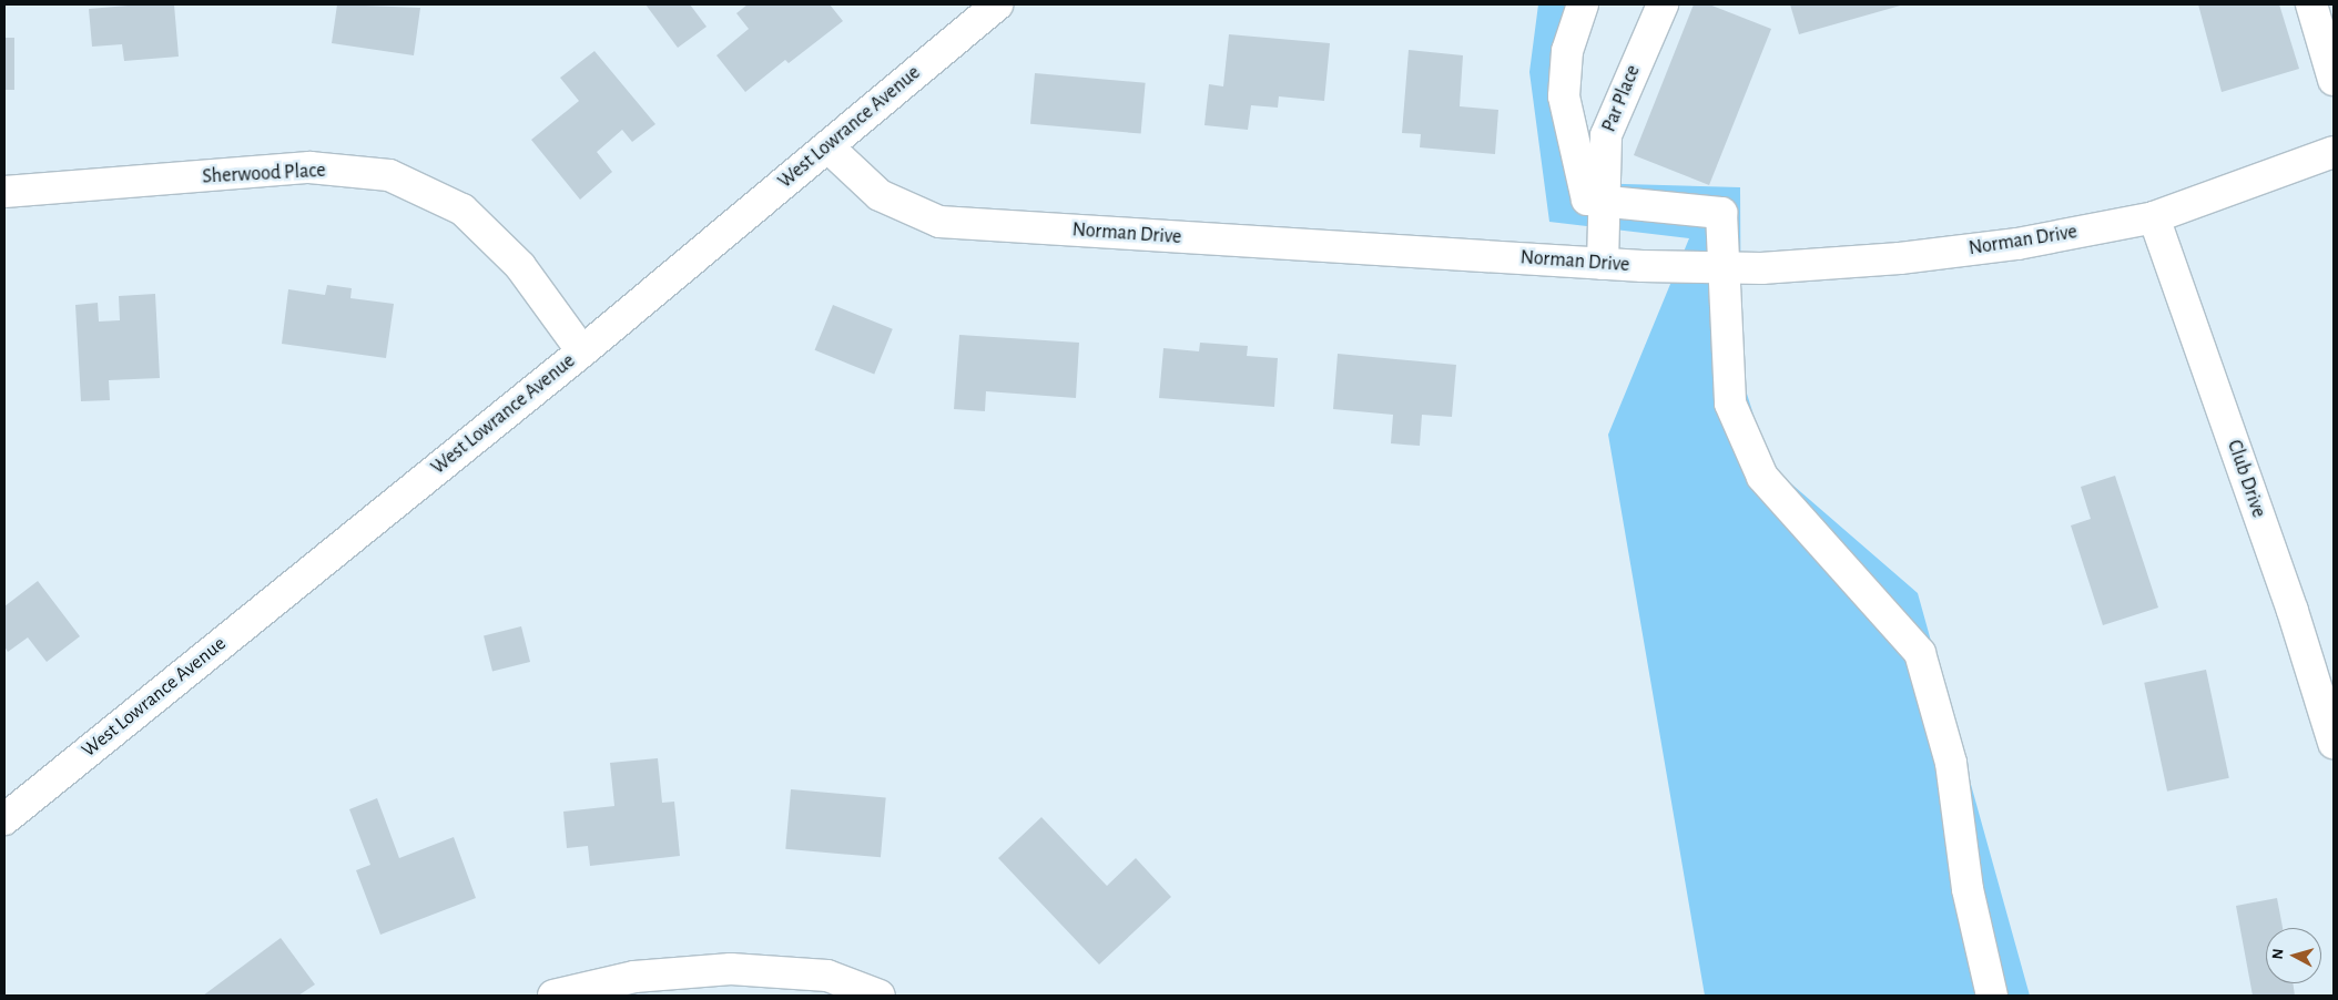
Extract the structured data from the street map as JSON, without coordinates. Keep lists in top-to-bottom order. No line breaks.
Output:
{"streets":{"street":["Par Place","West Lowrance Avenue","Sherwood Place","Norman Drive","Club Drive"]},"crossings":[["Par Place","Norman Drive"],["West Lowrance Avenue","Sherwood Place"],["West Lowrance Avenue","Norman Drive"],["Norman Drive","Club Drive"]],"north":"left"}
